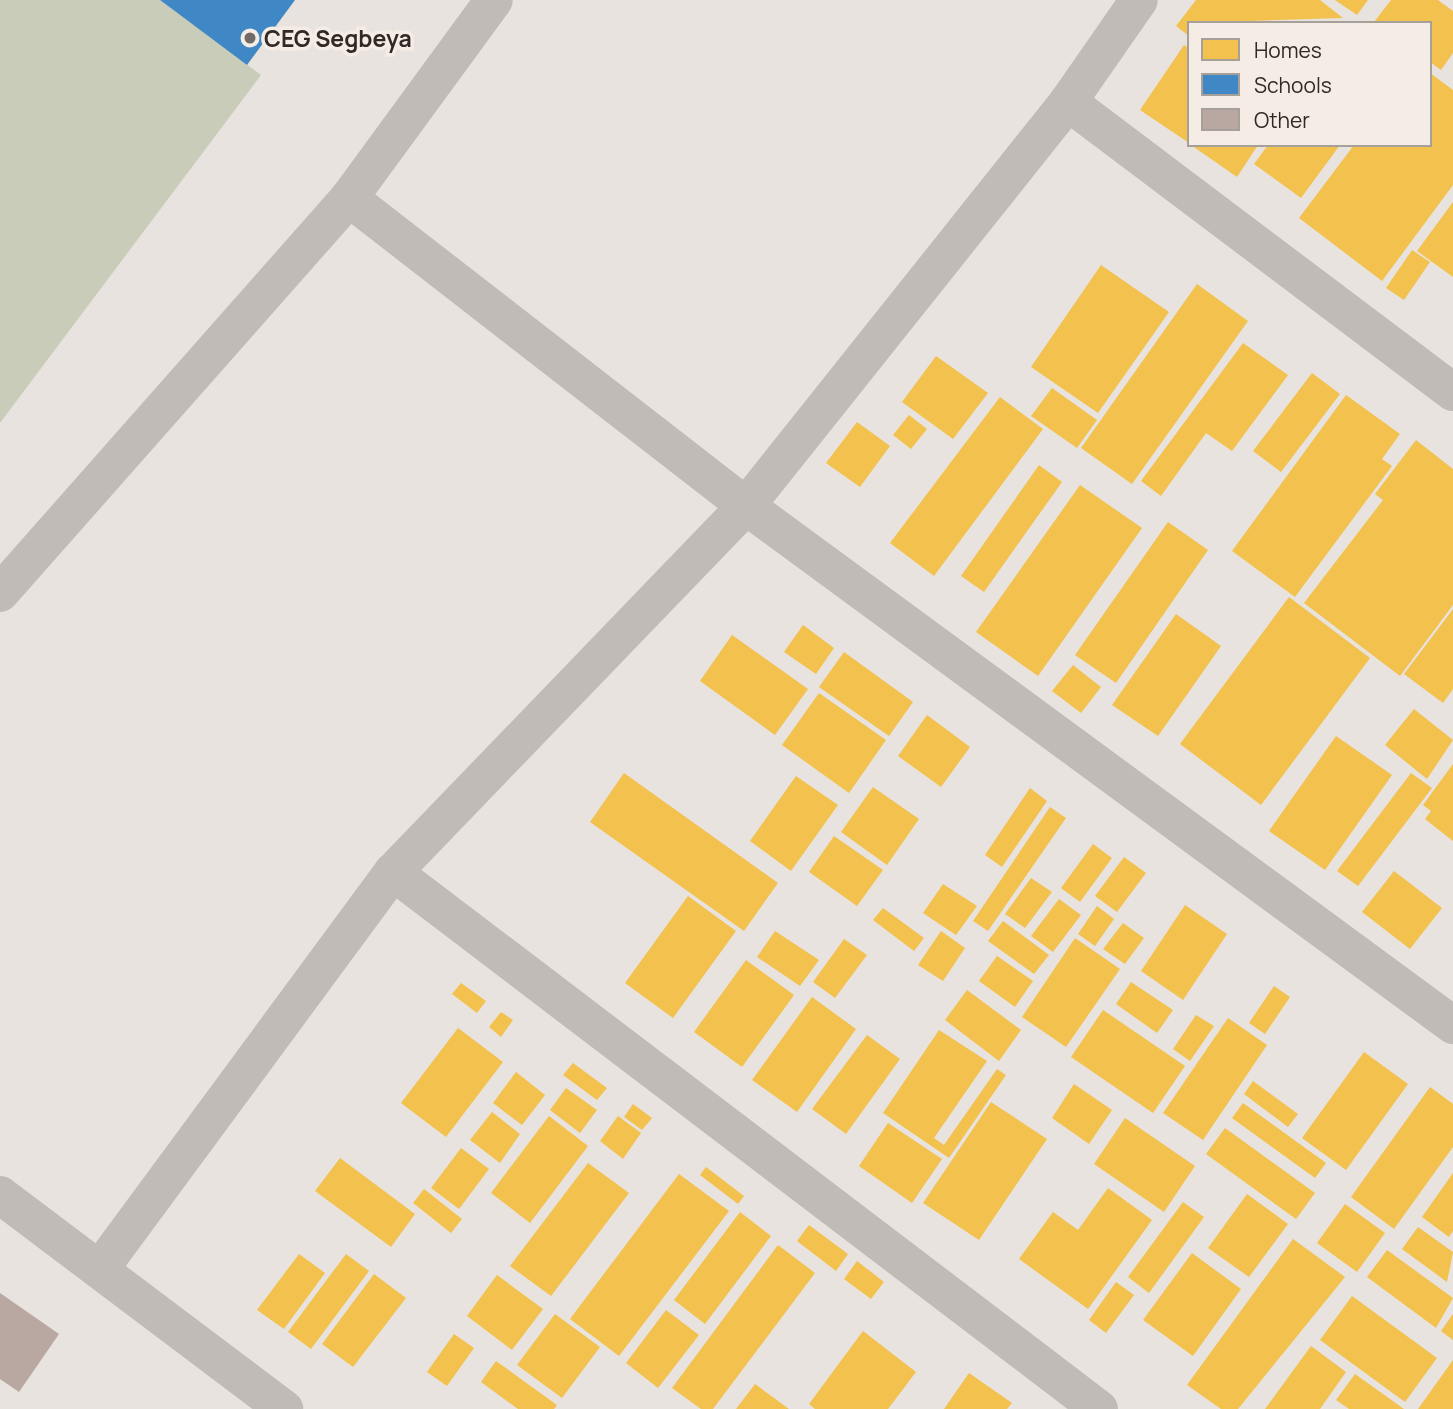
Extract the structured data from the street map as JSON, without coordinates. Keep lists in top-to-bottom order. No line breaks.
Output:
{"places":["CEG Segbeya"],"legend":["Homes","Schools","Other"]}
